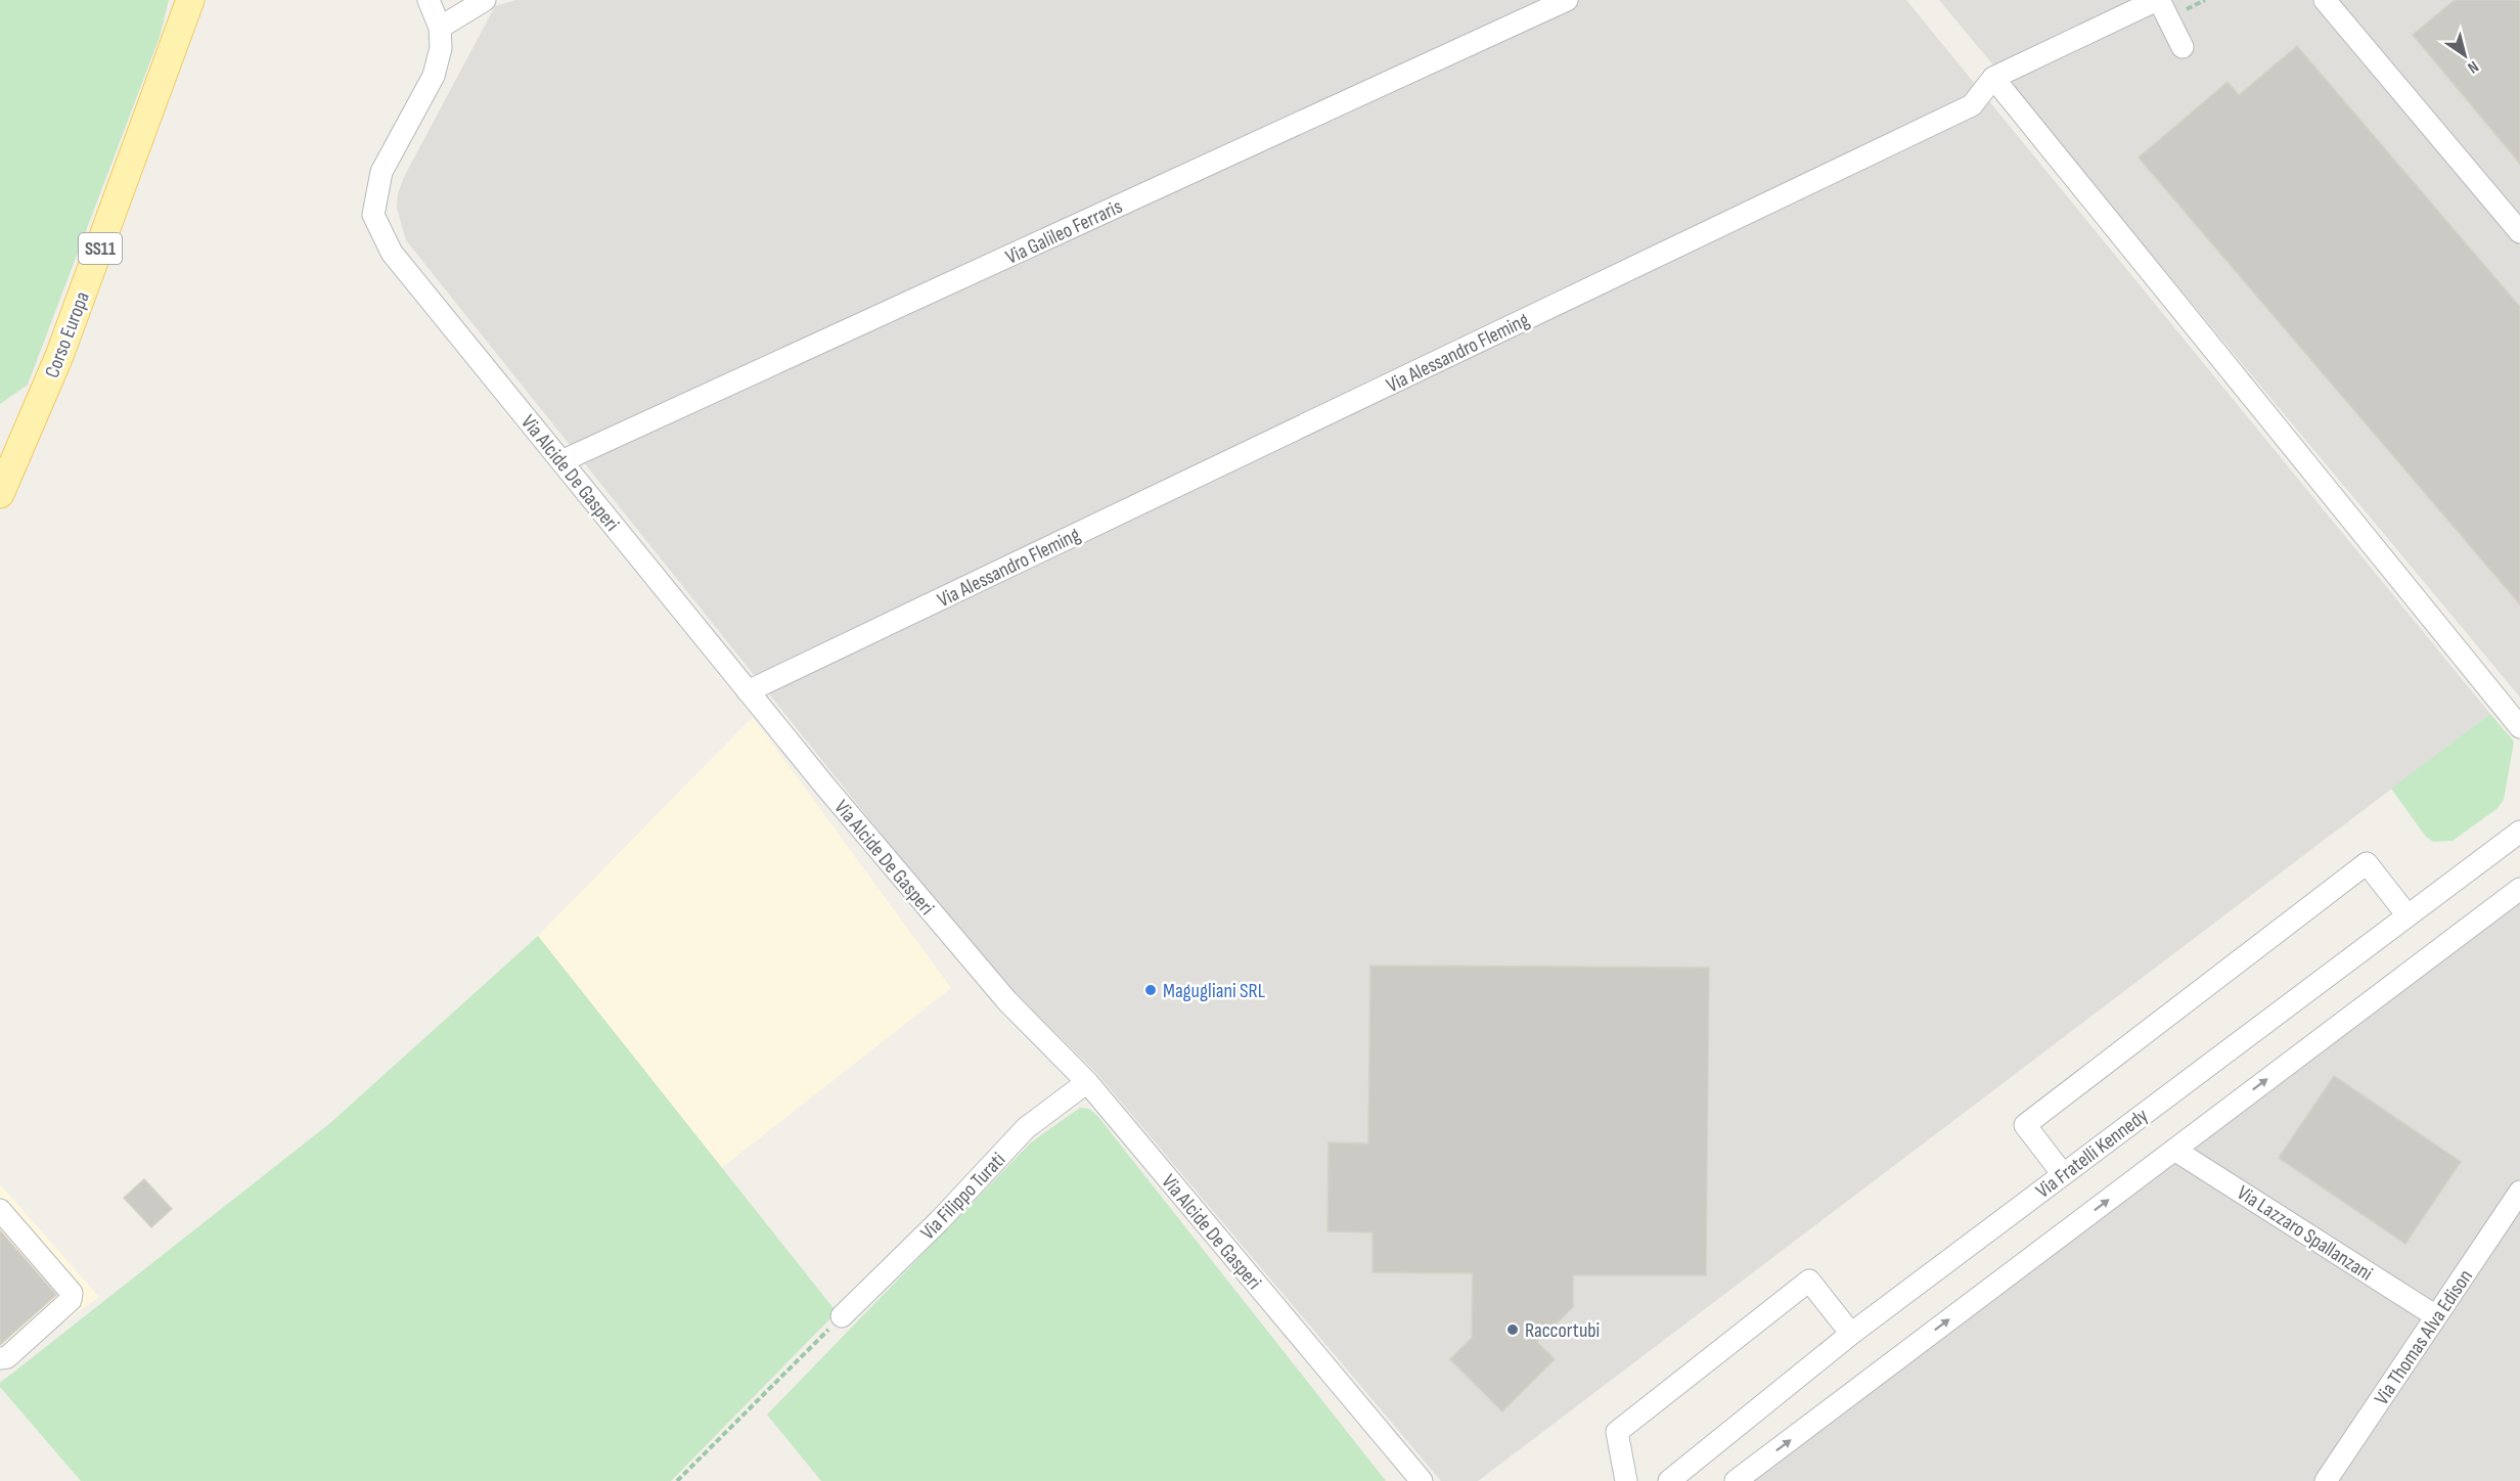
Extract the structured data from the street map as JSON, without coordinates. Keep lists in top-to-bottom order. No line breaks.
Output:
{"streets":{"main road":["SS11","Corso Europa"],"street":["Via Galileo Ferraris","Via Alessandro Fleming","Via Alcide De Gasperi","Via Fratelli Kennedy","Via Filippo Turati","Via Lazzaro Spallanzani","Via Thomas Alva Edison"]},"crossings":[["Via Galileo Ferraris","Via Alcide De Gasperi"],["Via Alessandro Fleming","Via Alcide De Gasperi"],["Via Alcide De Gasperi","Via Filippo Turati"],["Via Lazzaro Spallanzani","Via Thomas Alva Edison"]],"places":["Magugliani SRL","Raccortubi"],"north":"bottom right"}
